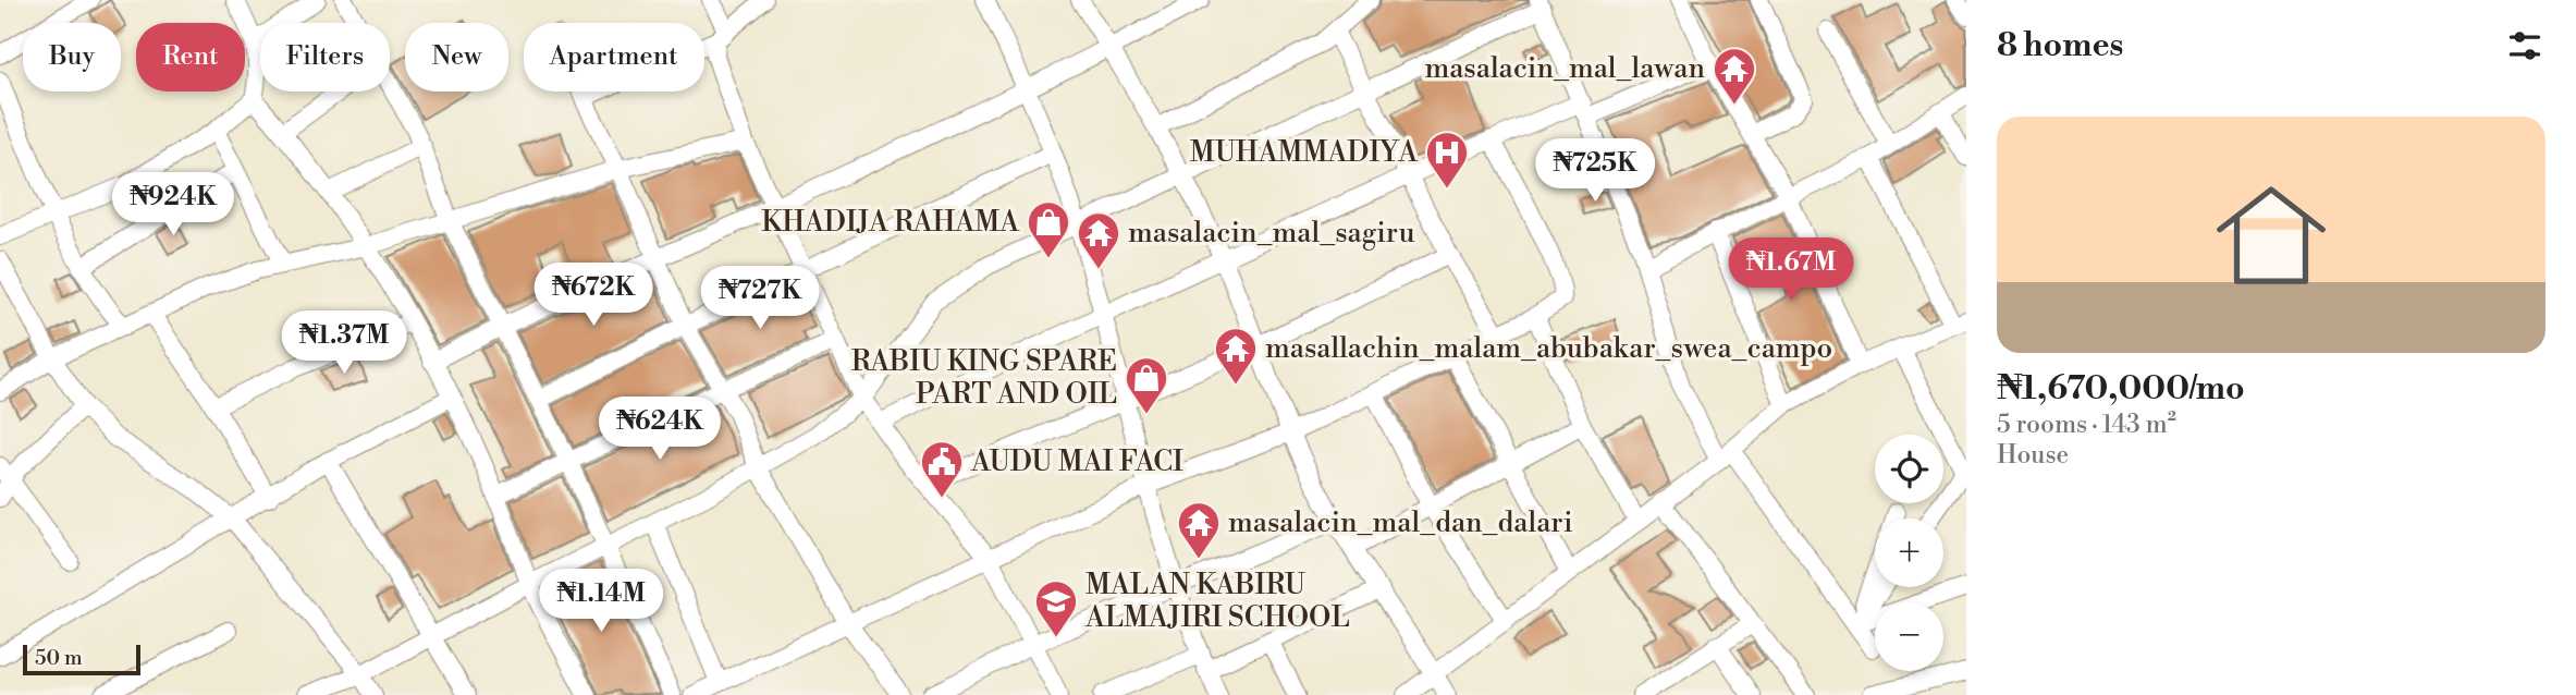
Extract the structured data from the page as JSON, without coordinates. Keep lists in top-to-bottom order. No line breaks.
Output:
{"places":{"temple":["masalacin_mal_lawan","masalacin_mal_sagiru","masallachin_malam_abubakar_swea_campo","masalacin_mal_dan_dalari"],"hospital":["MUHAMMADIYA"],"shop":["KHADIJA RAHAMA","RABIU KING SPARE PART AND OIL"],"public building":["AUDU MAI FACI"],"school or university":["MALAN KABIRU ALMAJIRI SCHOOL"]},"scale_bar":"50 m","page":{"heading":"8 homes","chip":["Buy","Rent","Filters","New","Apartment"],"list":[{"name":"₦1,670,000/mo","note":"5 rooms · 143 m² · House"}],"price":["₦725K","₦924K","₦1.67M","₦672K","₦727K","₦1.37M","₦624K","₦1.14M"],"map_buttons":["+","−"],"scale":"50 m"}}
